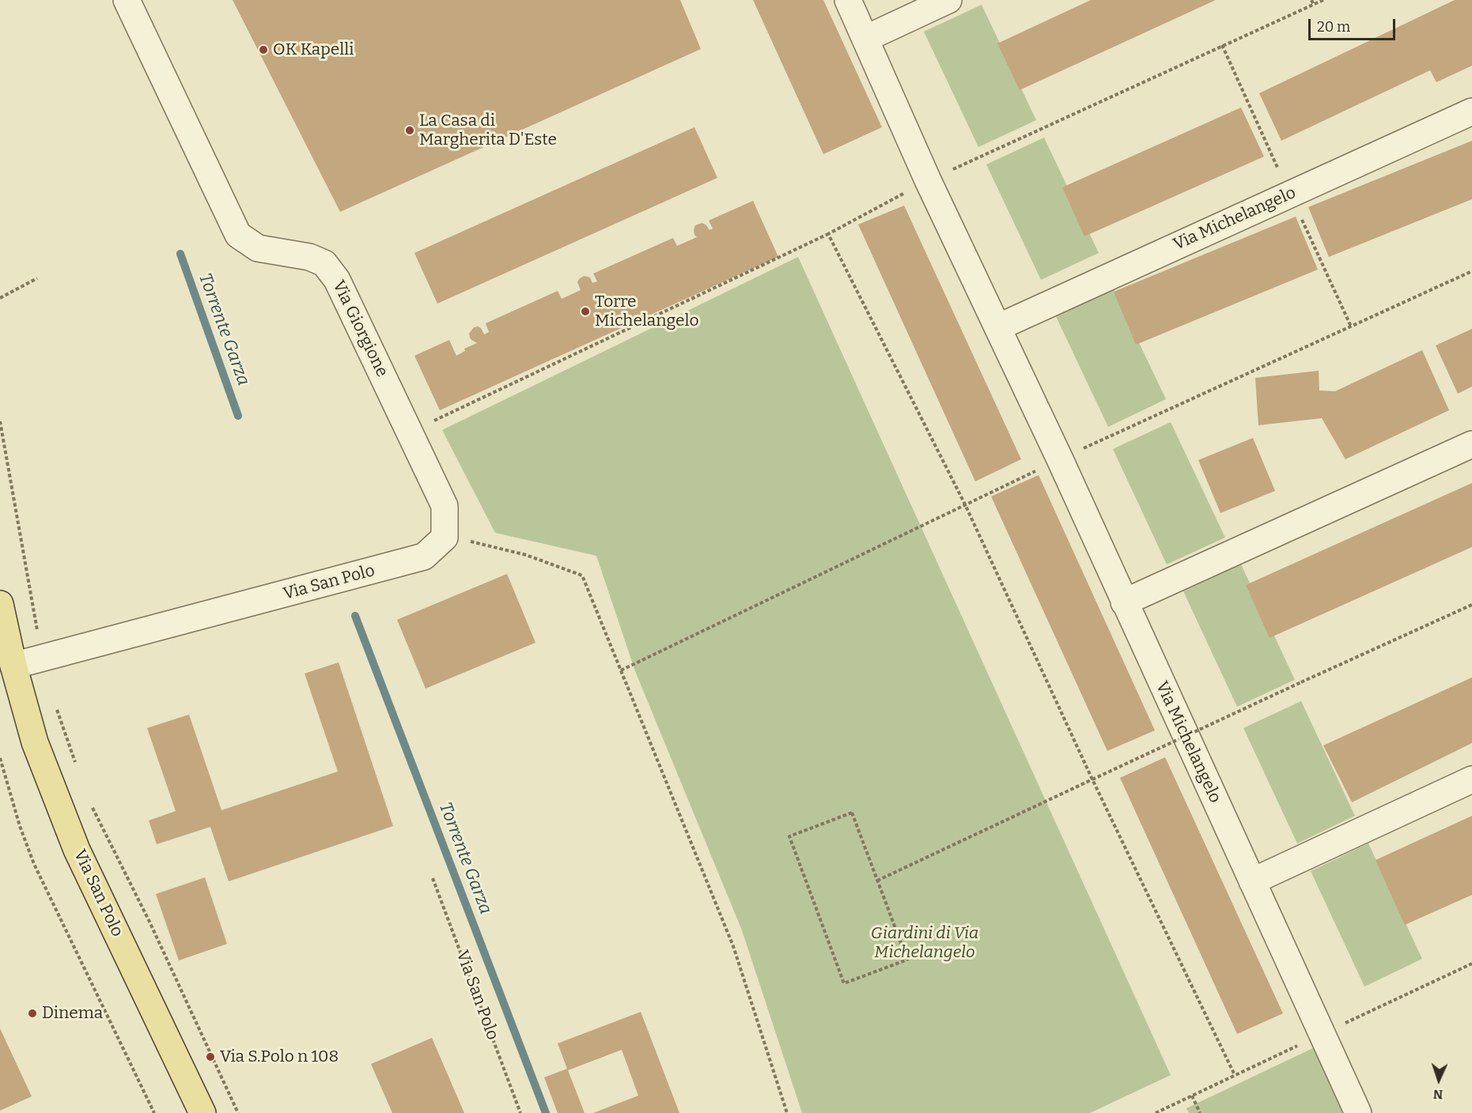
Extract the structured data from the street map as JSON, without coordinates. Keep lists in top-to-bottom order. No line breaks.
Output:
{"streets":{"main road":["Via San Polo"],"street":["Via Michelangelo","Via Giorgione"]},"crossings":[["Via Giorgione","Via San Polo"]],"water":["Torrente Garza"],"parks":["Giardini di Via Michelangelo"],"places":["OK Kapelli","La Casa di Margherita D'Este","Torre Michelangelo","Dinema","Via S.Polo n 108"],"scale_bar":"20 m","north":"bottom"}
